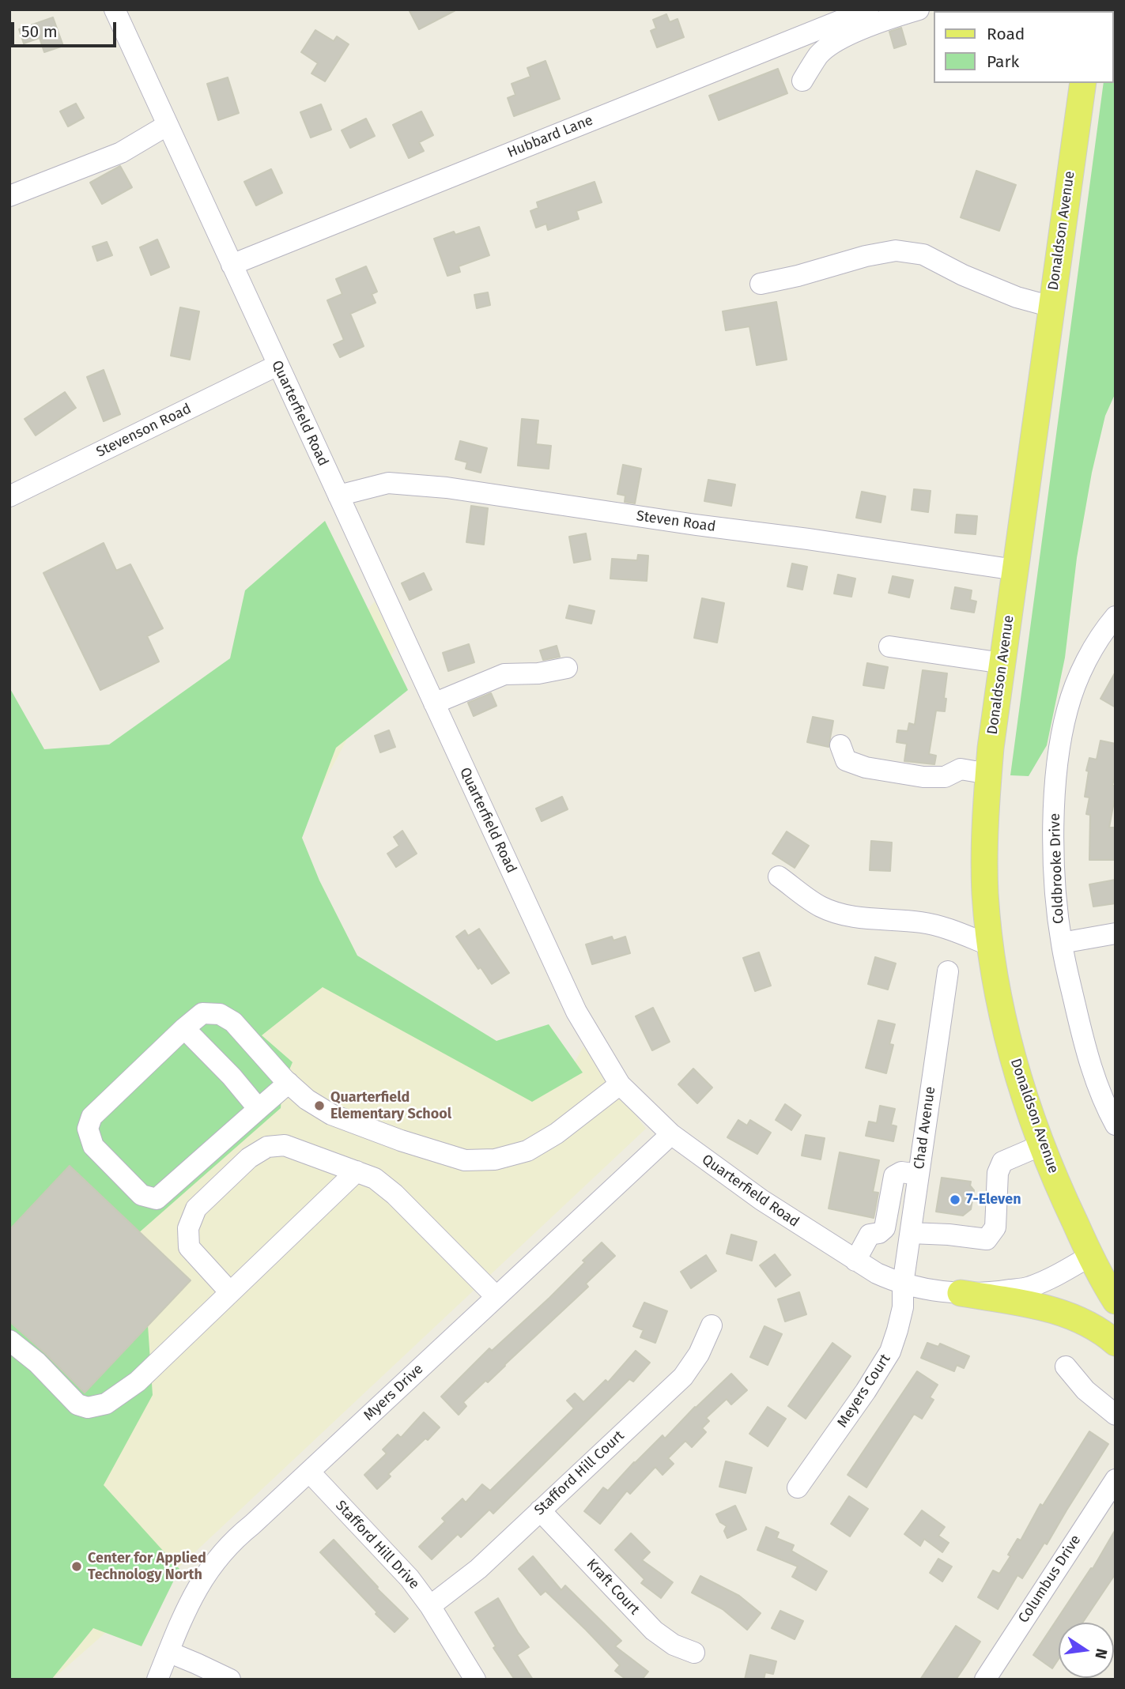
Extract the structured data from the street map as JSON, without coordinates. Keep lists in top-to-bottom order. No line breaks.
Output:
{"streets":{"main road":["Donaldson Avenue"],"street":["Hubbard Lane","Quarterfield Road","Stevenson Road","Steven Road","Coldbrooke Drive","Chad Avenue","Meyers Court","Myers Drive","Stafford Hill Court","Stafford Hill Drive","Columbus Drive","Kraft Court"]},"crossings":[["Hubbard Lane","Quarterfield Road"],["Donaldson Avenue","Quarterfield Road"],["Donaldson Avenue","Steven Road"],["Quarterfield Road","Stevenson Road"],["Quarterfield Road","Steven Road"],["Quarterfield Road","Chad Avenue"],["Quarterfield Road","Meyers Court"],["Quarterfield Road","Myers Drive"],["Chad Avenue","Meyers Court"],["Myers Drive","Stafford Hill Drive"],["Stafford Hill Court","Stafford Hill Drive"],["Stafford Hill Court","Kraft Court"]],"places":["Quarterfield Elementary School","7-Eleven","Center for Applied Technology North"],"legend":["Road","Park"],"scale_bar":"50 m","north":"right"}
